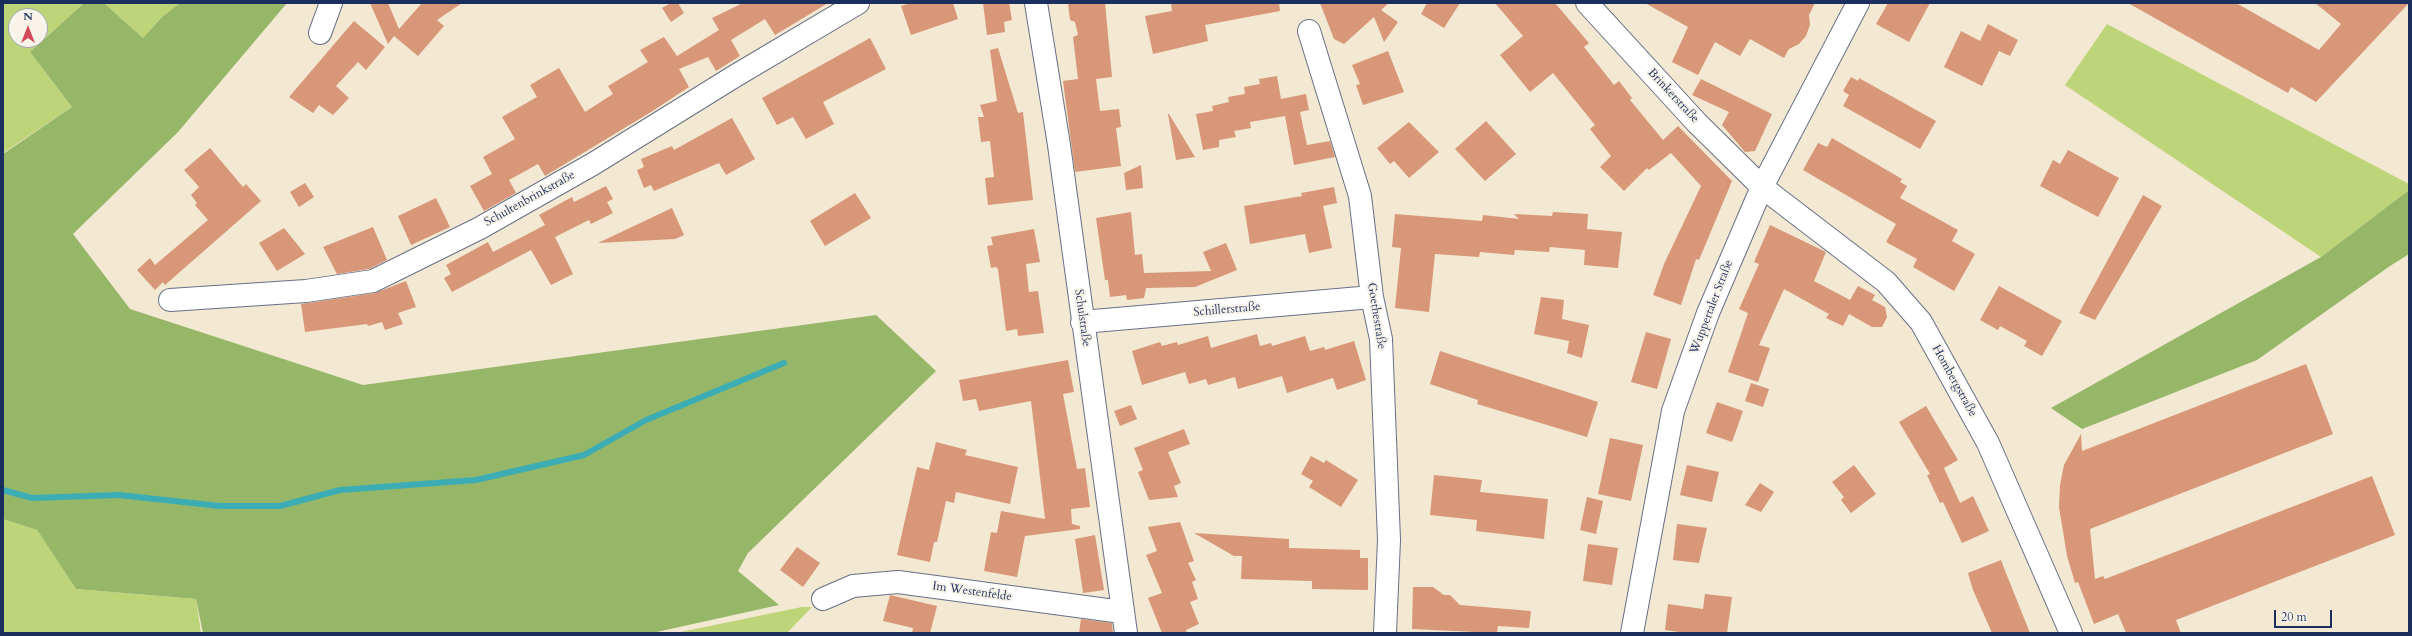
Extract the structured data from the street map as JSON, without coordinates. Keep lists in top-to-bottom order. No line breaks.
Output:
{"streets":{"street":["Brinkerstraße","Schultenbrinkstraße","Wuppertaler Straße","Schillerstraße","Goethestraße","Schulstraße","Hombergstraße","Im Westenfelde"]},"crossings":[["Brinkerstraße","Wuppertaler Straße"],["Brinkerstraße","Hombergstraße"],["Wuppertaler Straße","Hombergstraße"],["Schillerstraße","Goethestraße"],["Schillerstraße","Schulstraße"],["Schulstraße","Im Westenfelde"]],"scale_bar":"20 m","north":"top"}
